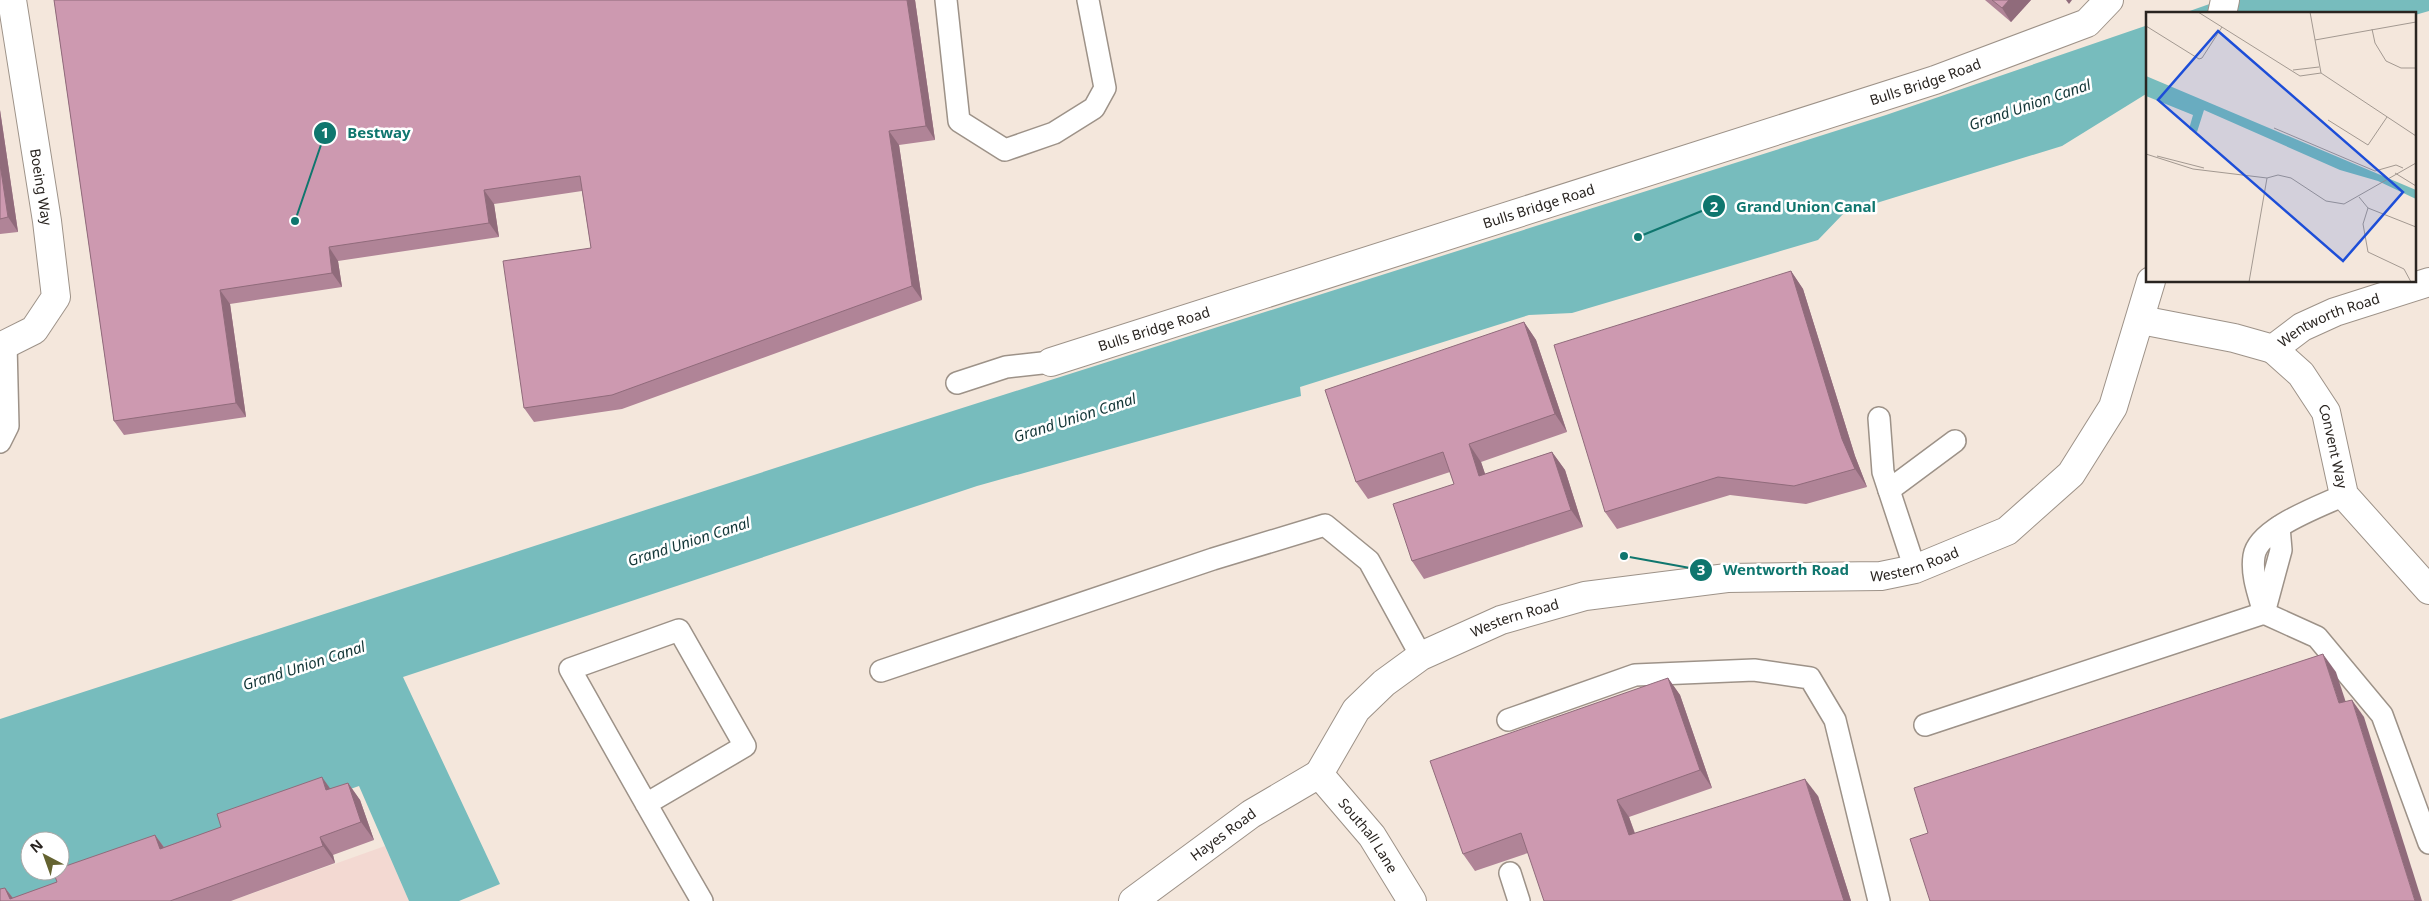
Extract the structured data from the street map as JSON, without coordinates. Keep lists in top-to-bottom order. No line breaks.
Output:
{"streets":{"street":["Bulls Bridge Road","Boeing Way","Wentworth Road","Convent Way","Western Road","Hayes Road","Southall Lane"]},"crossings":[["Wentworth Road","Convent Way"],["Wentworth Road","Western Road"],["Western Road","Hayes Road"],["Western Road","Southall Lane"],["Hayes Road","Southall Lane"]],"water":["Grand Union Canal"],"places":["Bestway","Grand Union Canal","Wentworth Road"],"north":"top left"}
